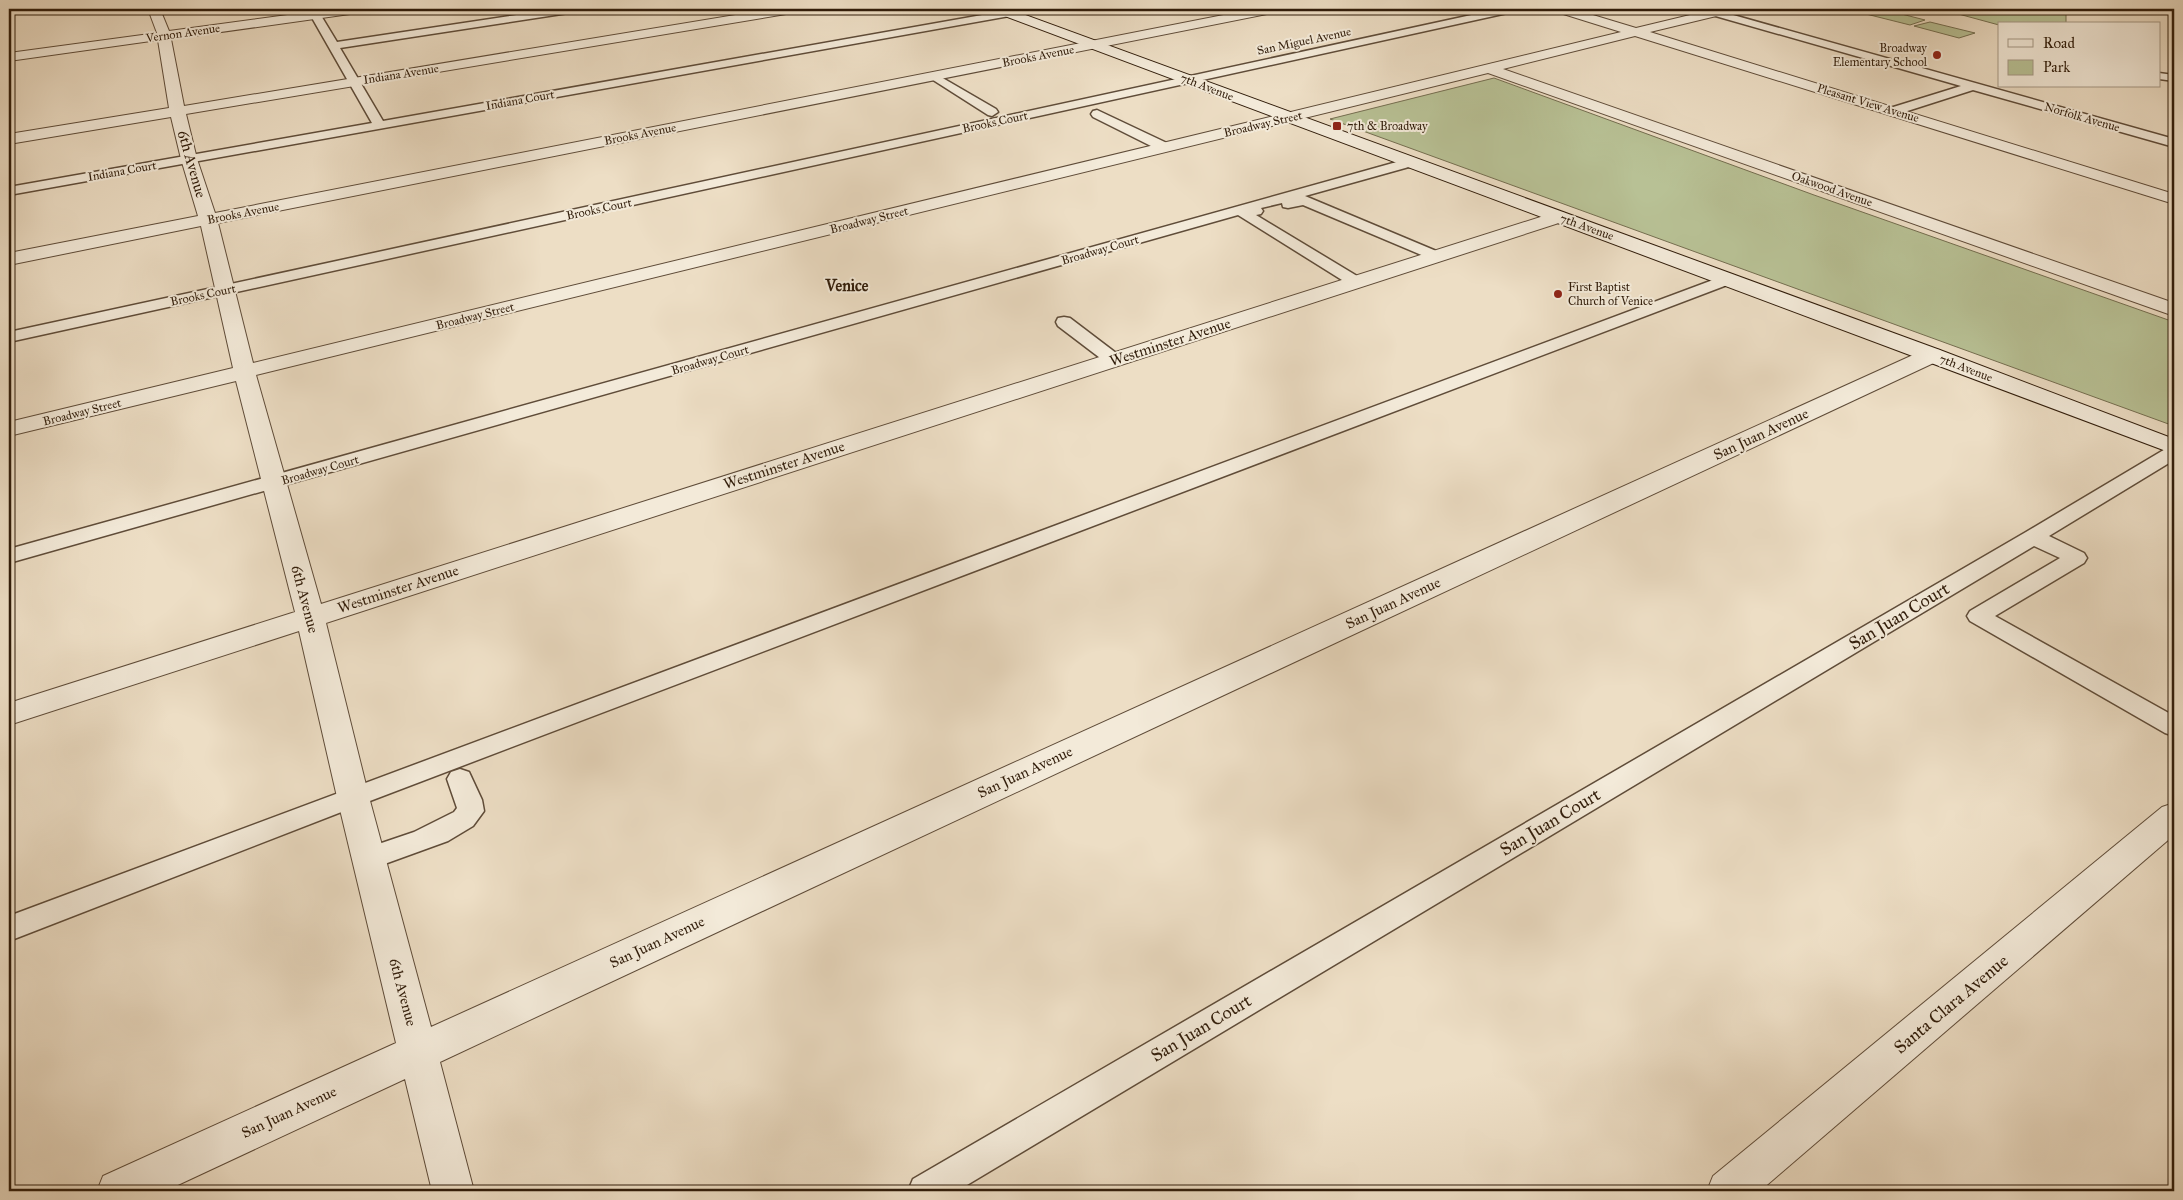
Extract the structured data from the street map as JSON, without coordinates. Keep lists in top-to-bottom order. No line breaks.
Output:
{"streets":{"street":["Vernon Avenue","Brooks Avenue","Indiana Avenue","7th Avenue","Pleasant View Avenue","Broadway Street","6th Avenue","Oakwood Avenue","Westminster Avenue","San Juan Avenue","Santa Clara Avenue"],"lane":["San Miguel Avenue","Indiana Court","Norfolk Avenue","Brooks Court","Broadway Court","San Juan Court"]},"crossings":[["Vernon Avenue","6th Avenue"],["San Miguel Avenue","7th Avenue"],["San Miguel Avenue","Brooks Court"],["Brooks Avenue","7th Avenue"],["Brooks Avenue","6th Avenue"],["Indiana Avenue","6th Avenue"],["7th Avenue","Indiana Court"],["7th Avenue","Brooks Court"],["7th Avenue","Broadway Street"],["7th Avenue","Broadway Court"],["7th Avenue","Westminster Avenue"],["7th Avenue","San Juan Avenue"],["Indiana Court","6th Avenue"],["Pleasant View Avenue","Broadway Street"],["Norfolk Avenue","Broadway Street"],["Brooks Court","6th Avenue"],["Broadway Street","6th Avenue"],["Broadway Street","Oakwood Avenue"],["6th Avenue","Broadway Court"],["6th Avenue","Westminster Avenue"],["6th Avenue","San Juan Avenue"]],"districts":["Venice"],"places":{"other":["Broadway Elementary School","First Baptist Church of Venice"],"transit":["7th & Broadway"]},"legend":["Road","Park"]}
